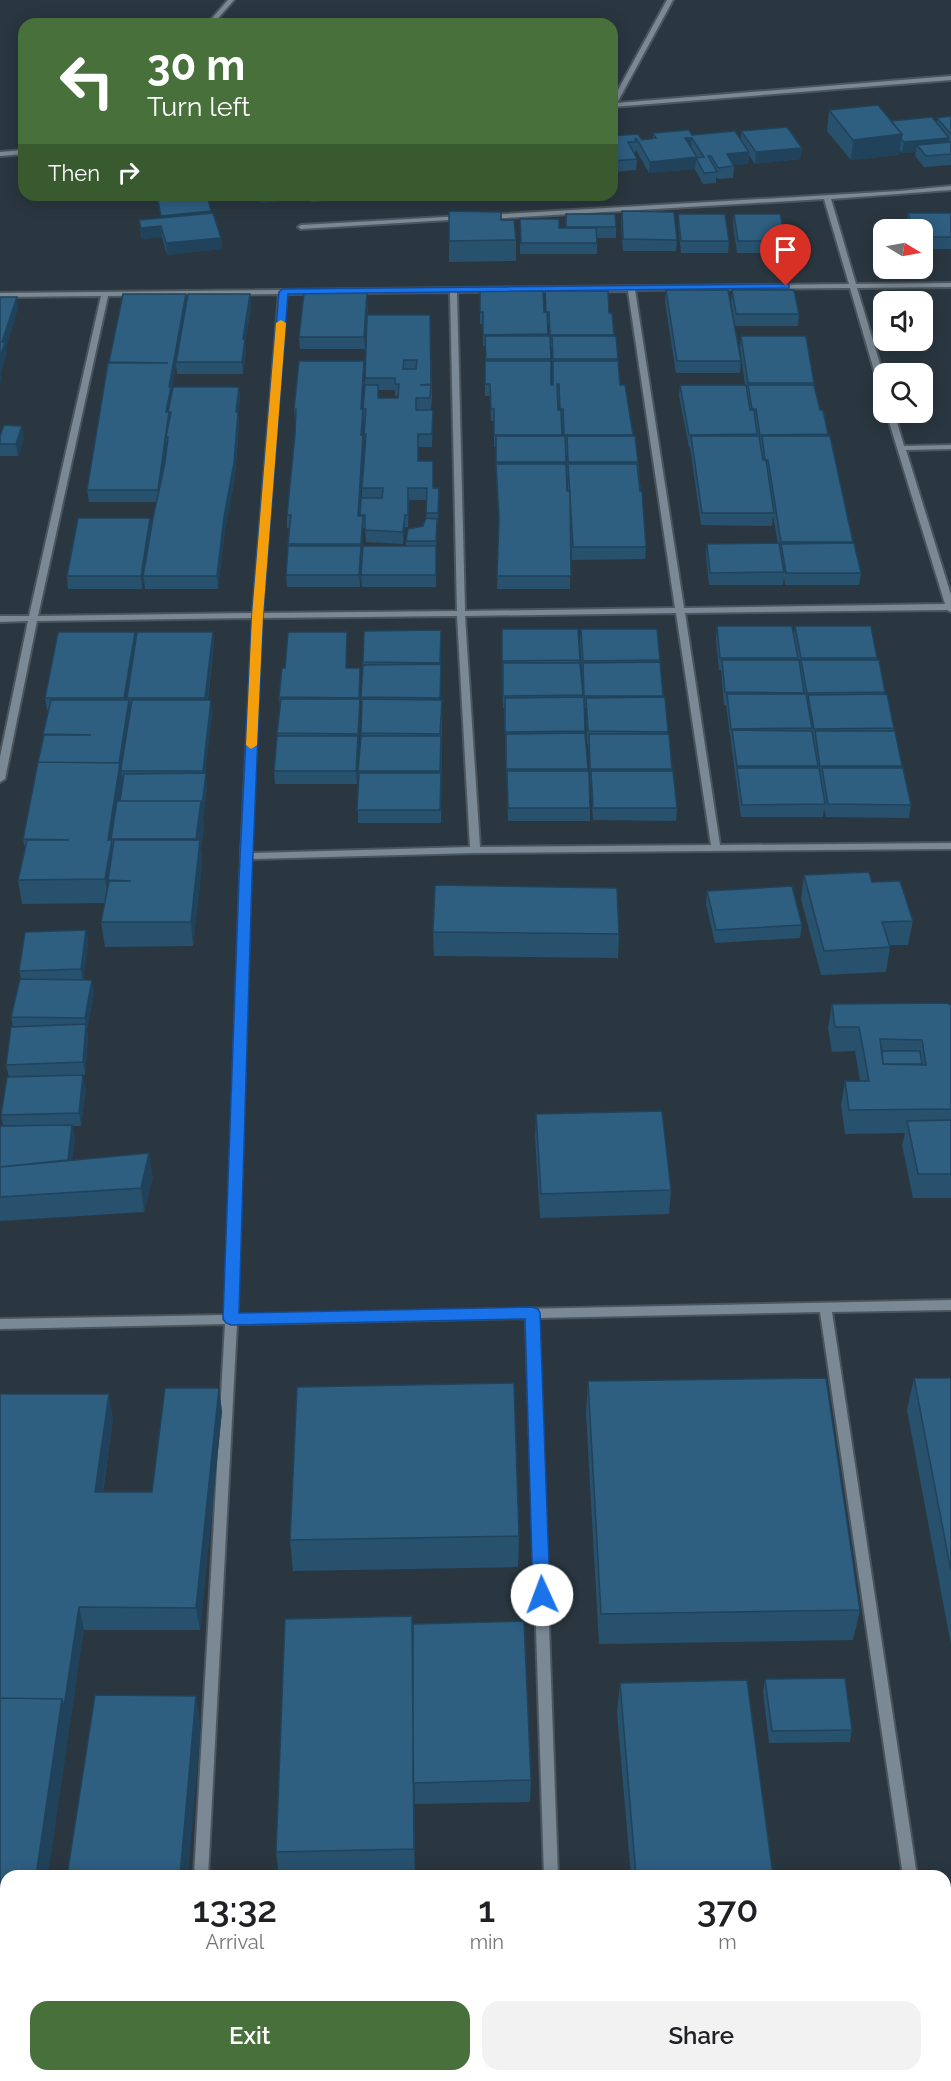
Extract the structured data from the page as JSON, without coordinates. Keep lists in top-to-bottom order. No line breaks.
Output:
{"north":"right","page":{"turn":["30 m","Turn left"],"then":"Then","eta":["13:32","Arrival","1","min","370","m"],"buttons":["Exit","Share"]}}
